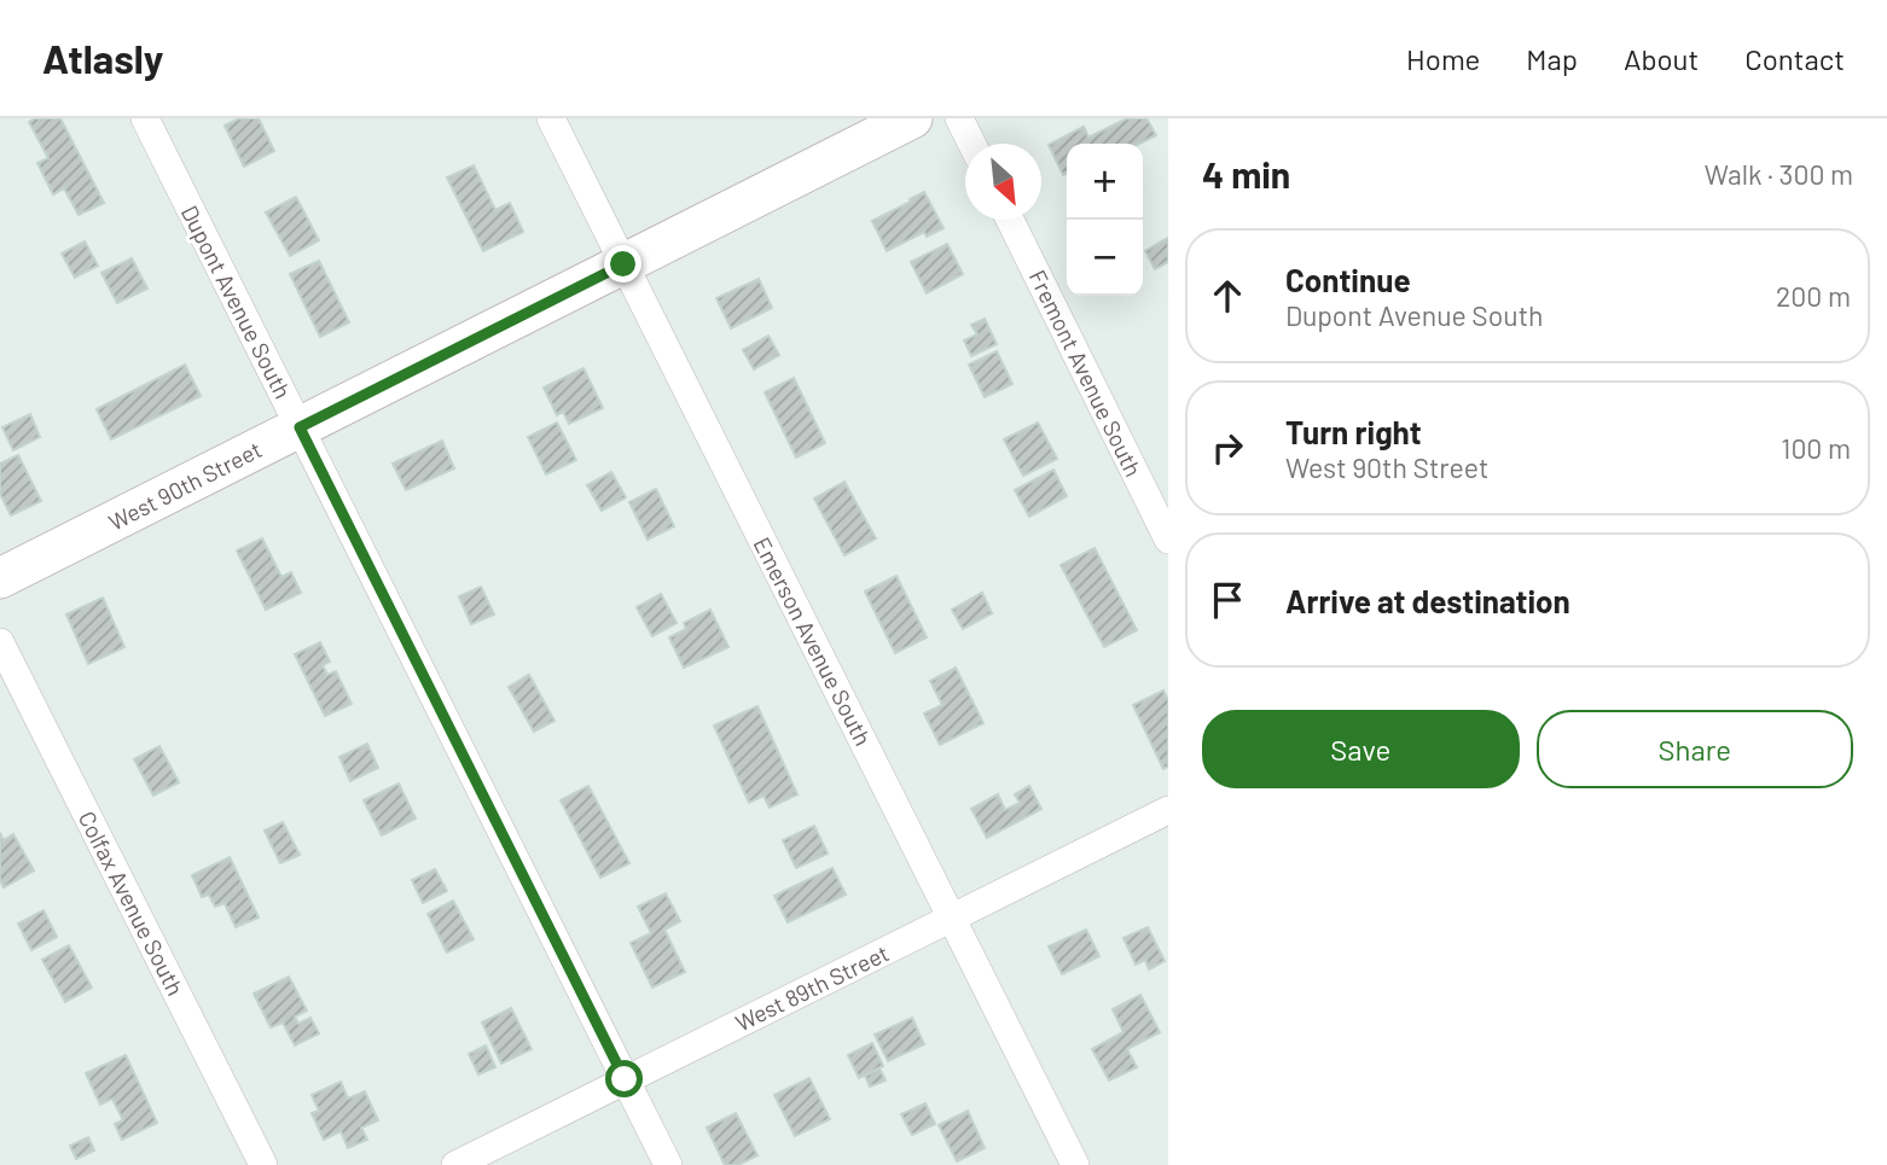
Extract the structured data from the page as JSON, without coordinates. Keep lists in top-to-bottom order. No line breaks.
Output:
{"streets":{"street":["Dupont Avenue South","Fremont Avenue South","West 90th Street","Emerson Avenue South","Colfax Avenue South","West 89th Street"]},"crossings":[["Dupont Avenue South","West 90th Street"],["Dupont Avenue South","West 89th Street"],["West 90th Street","Emerson Avenue South"],["Emerson Avenue South","West 89th Street"]],"north":"bottom right","page":{"header":"Atlasly","nav":["Home","Map","About","Contact"],"heading":["4 min","Walk · 300 m"],"map_buttons":["+","−"],"list":[["Continue","Dupont Avenue South","200 m"],["Turn right","West 90th Street","100 m"],"Arrive at destination"],"buttons":["Save","Share"]}}
